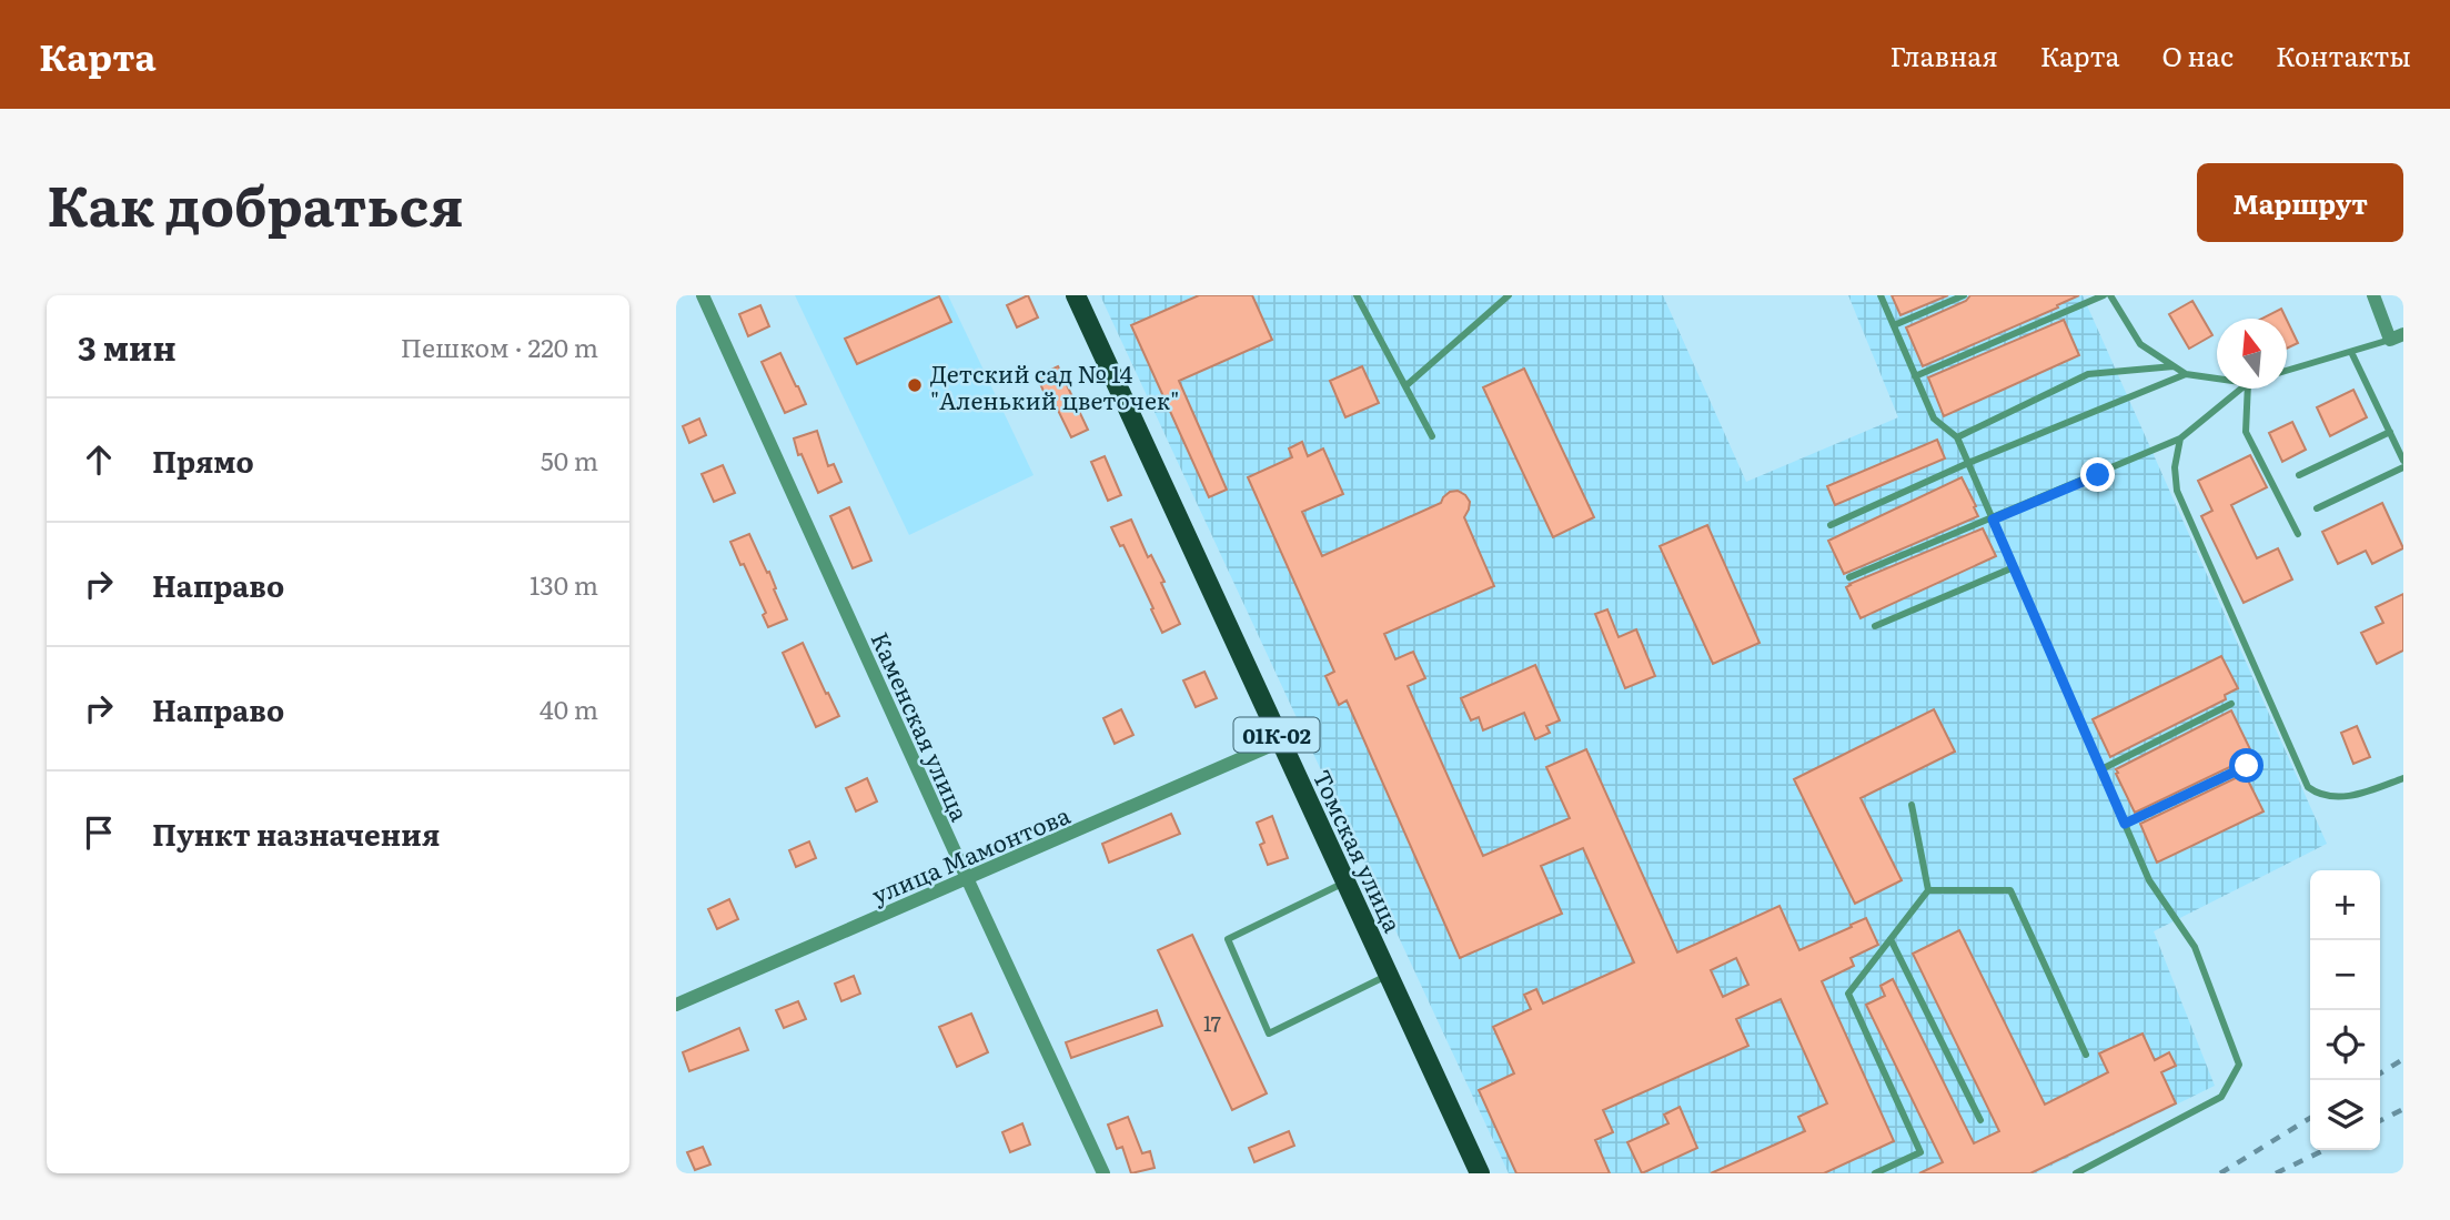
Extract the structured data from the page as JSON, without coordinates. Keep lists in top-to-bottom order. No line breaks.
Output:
{"streets":{"main road":["01К-02","Томская улица"],"street":["Каменская улица","улица Мамонтова"]},"crossings":[["Каменская улица","улица Мамонтова"],["Томская улица","улица Мамонтова"]],"places":["Детский сад № 14 \"Аленький цветочек\""],"house_numbers":["17"],"north":"top","page":{"header":"Карта","nav":["Главная","Карта","О нас","Контакты"],"title":"Как добраться","buttons":"Маршрут","heading":["3 мин","Пешком · 220 m"],"list":[["Прямо","50 m"],["Направо","130 m"],["Направо","40 m"],"Пункт назначения"],"map_buttons":["+","−"]}}
